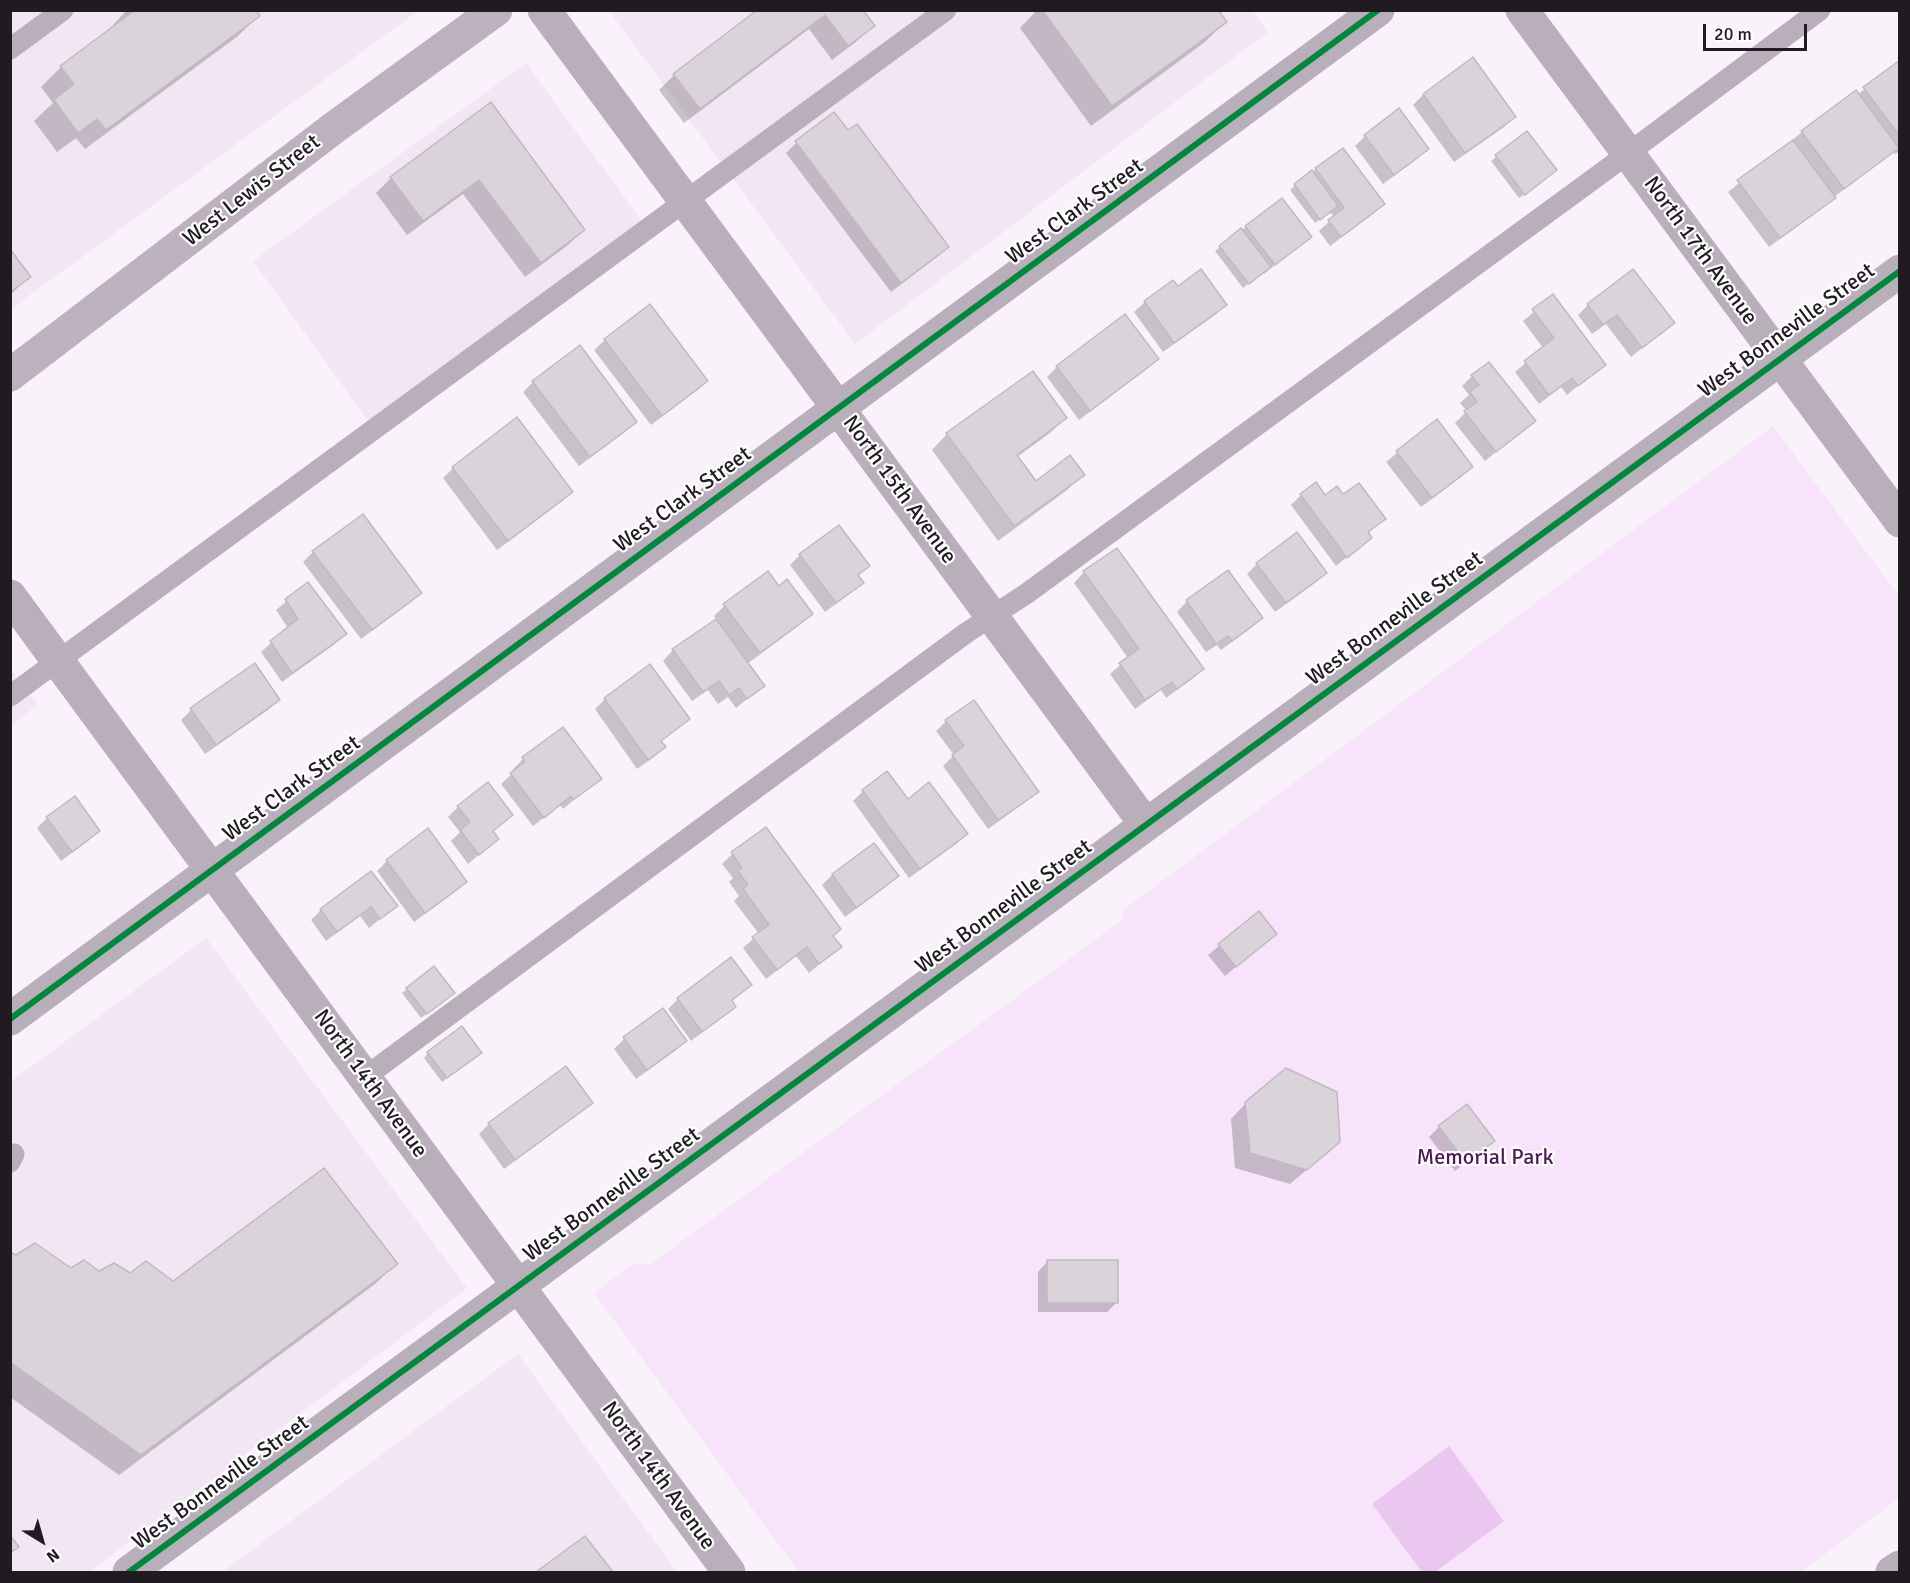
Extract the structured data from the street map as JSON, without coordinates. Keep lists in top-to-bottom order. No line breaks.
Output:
{"streets":{"main road":["West Lewis Street"],"street":["West Clark Street","North 17th Avenue","West Bonneville Street","North 15th Avenue","North 14th Avenue"]},"crossings":[["West Clark Street","North 15th Avenue"],["West Clark Street","North 14th Avenue"],["North 17th Avenue","West Bonneville Street"],["West Bonneville Street","North 15th Avenue"],["West Bonneville Street","North 14th Avenue"]],"parks":["Memorial Park"],"scale_bar":"20 m","north":"bottom right"}
